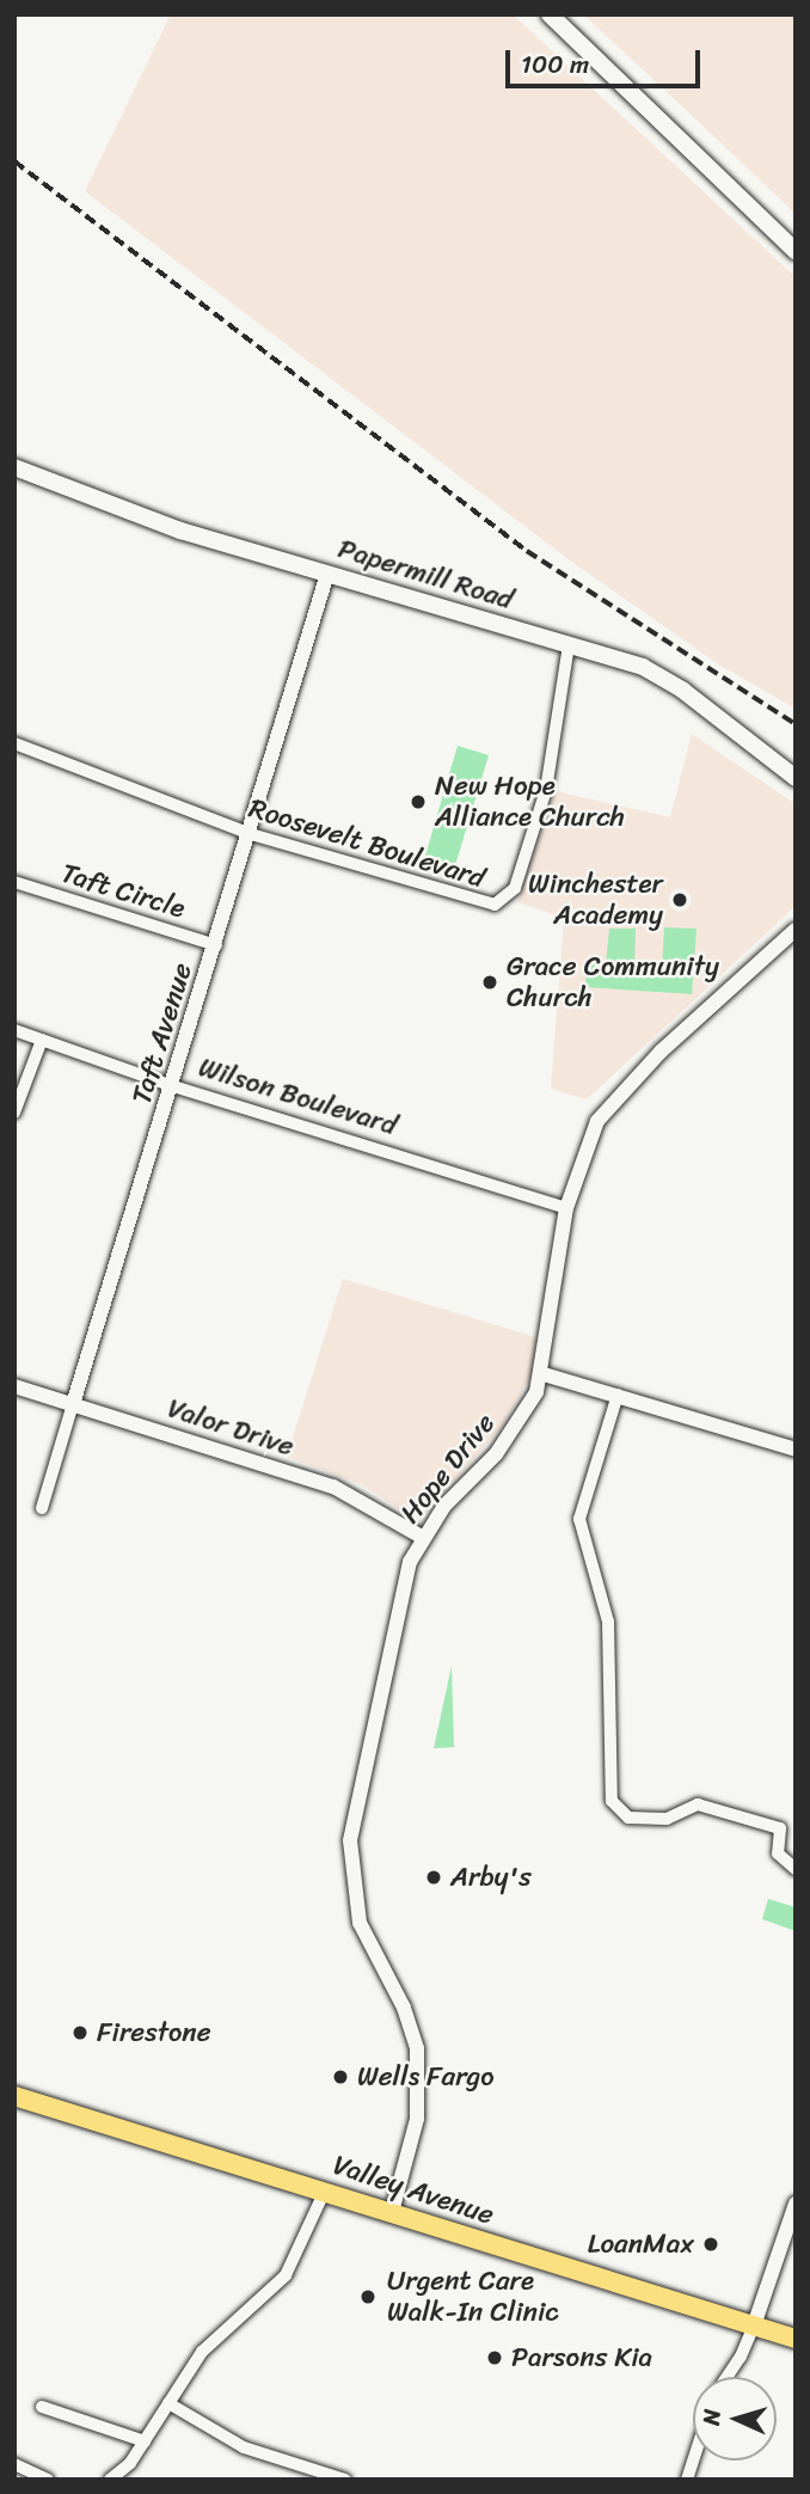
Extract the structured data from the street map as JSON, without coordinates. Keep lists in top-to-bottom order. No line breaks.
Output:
{"streets":{"main road":["Papermill Road","Valley Avenue"],"street":["Roosevelt Boulevard","Taft Circle","Taft Avenue","Wilson Boulevard","Valor Drive","Hope Drive"]},"crossings":[["Papermill Road","Roosevelt Boulevard"],["Papermill Road","Taft Avenue"],["Roosevelt Boulevard","Taft Avenue"],["Taft Circle","Taft Avenue"],["Taft Avenue","Wilson Boulevard"],["Taft Avenue","Valor Drive"],["Wilson Boulevard","Hope Drive"],["Valor Drive","Hope Drive"],["Hope Drive","Valley Avenue"]],"places":["New Hope Alliance Church","Winchester Academy","Grace Community Church","Arby's","Firestone","Wells Fargo","LoanMax","Urgent Care Walk-In Clinic","Parsons Kia"],"scale_bar":"100 m","north":"left"}
